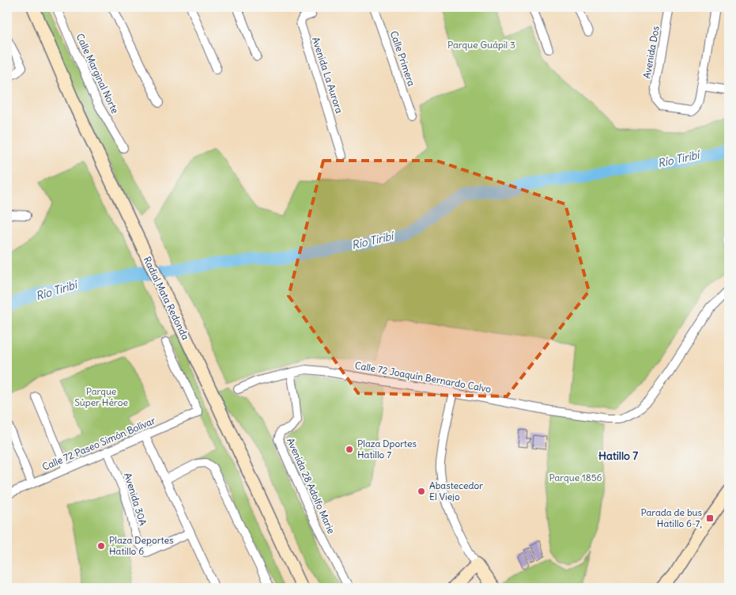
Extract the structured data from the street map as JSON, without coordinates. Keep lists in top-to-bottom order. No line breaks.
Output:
{"streets":{"main road":["Radial Mata Redonda"],"street":["Avenida Dos","Calle Primera","Calle Marginal Norte","Avenida La Aurora","Calle 72 Joaquín Bernardo Calvo","Calle 72 Paseo Simón Bolívar","Avenida 28 Adolfo Marie","Avenida 30A"]},"crossings":[["Calle 72 Joaquín Bernardo Calvo","Avenida 28 Adolfo Marie"],["Calle 72 Paseo Simón Bolívar","Avenida 30A"]],"districts":["Hatillo 7"],"water":["Río Tiribí"],"parks":["Parque Guápil 3","Parque Súper Héroe","Parque 1856"],"places":{"other":["Plaza Dportes Hatillo 7","Abastecedor El Viejo","Plaza Deportes Hatillo 6"],"transit":["Parada de bus Hatillo 6-7,"]}}
